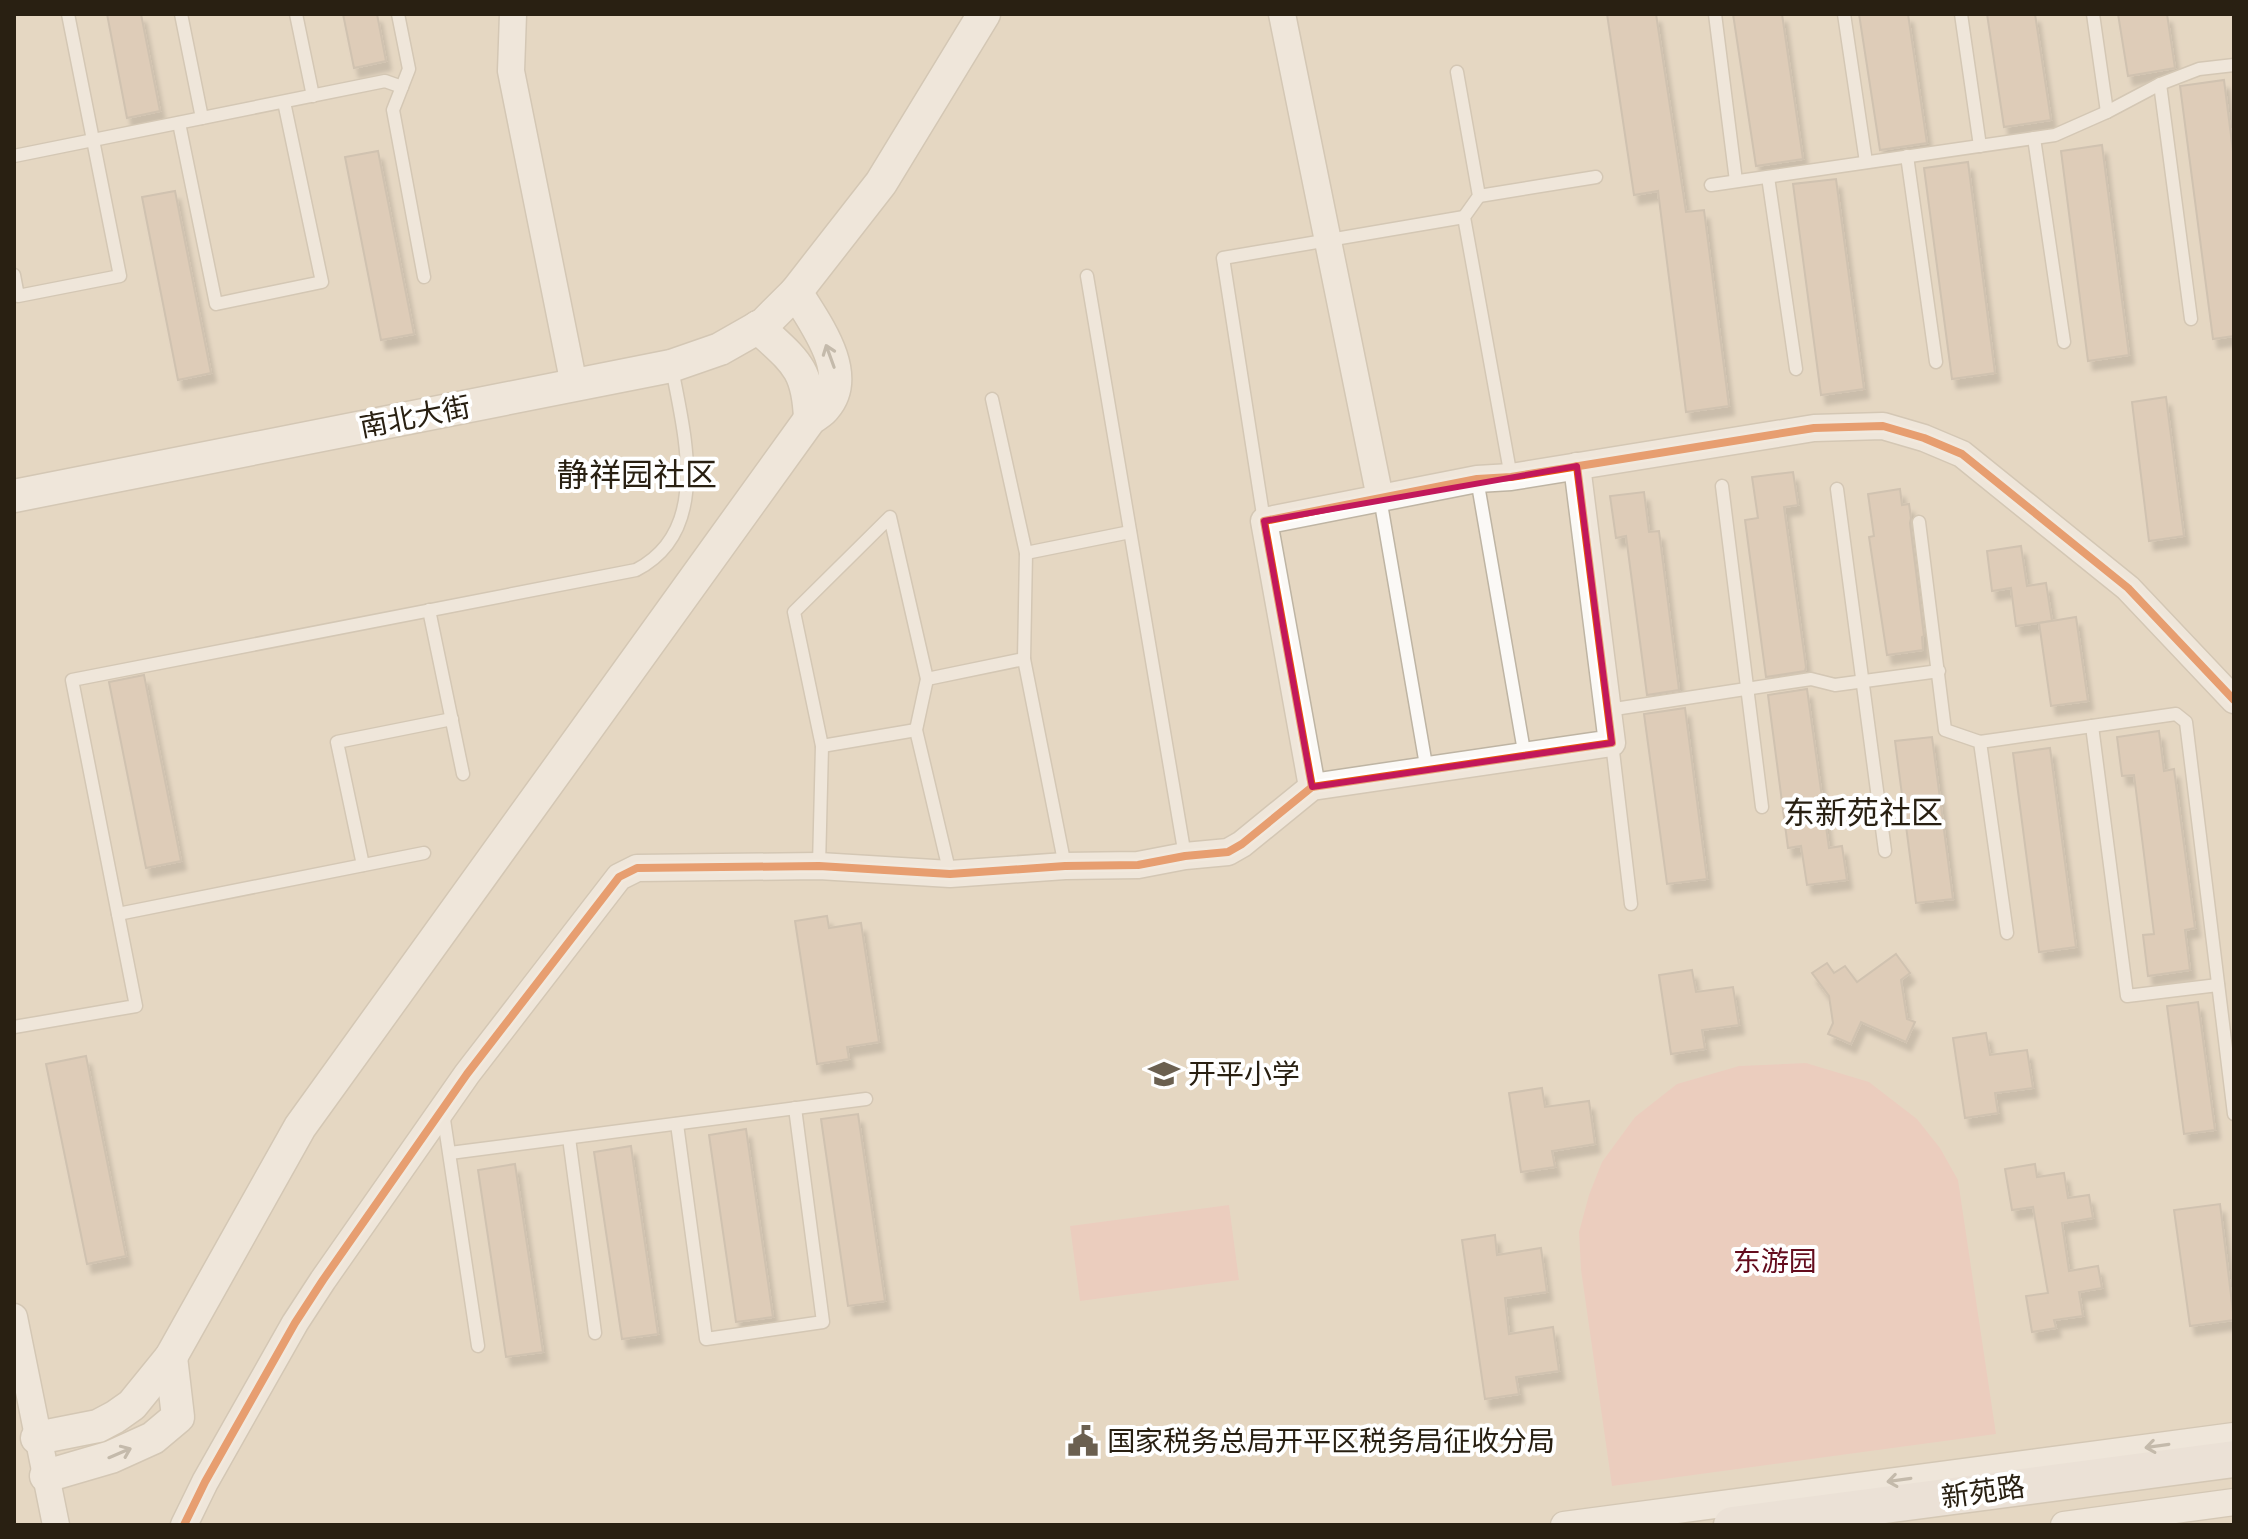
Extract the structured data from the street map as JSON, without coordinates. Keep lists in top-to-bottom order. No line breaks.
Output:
{"streets":{"main road":["新苑路"],"street":["南北大街"]},"districts":["静祥园社区","东新苑社区"],"parks":["东游园"],"places":{"school or university":["开平小学"],"public building":["国家税务总局开平区税务局征收分局"]}}
